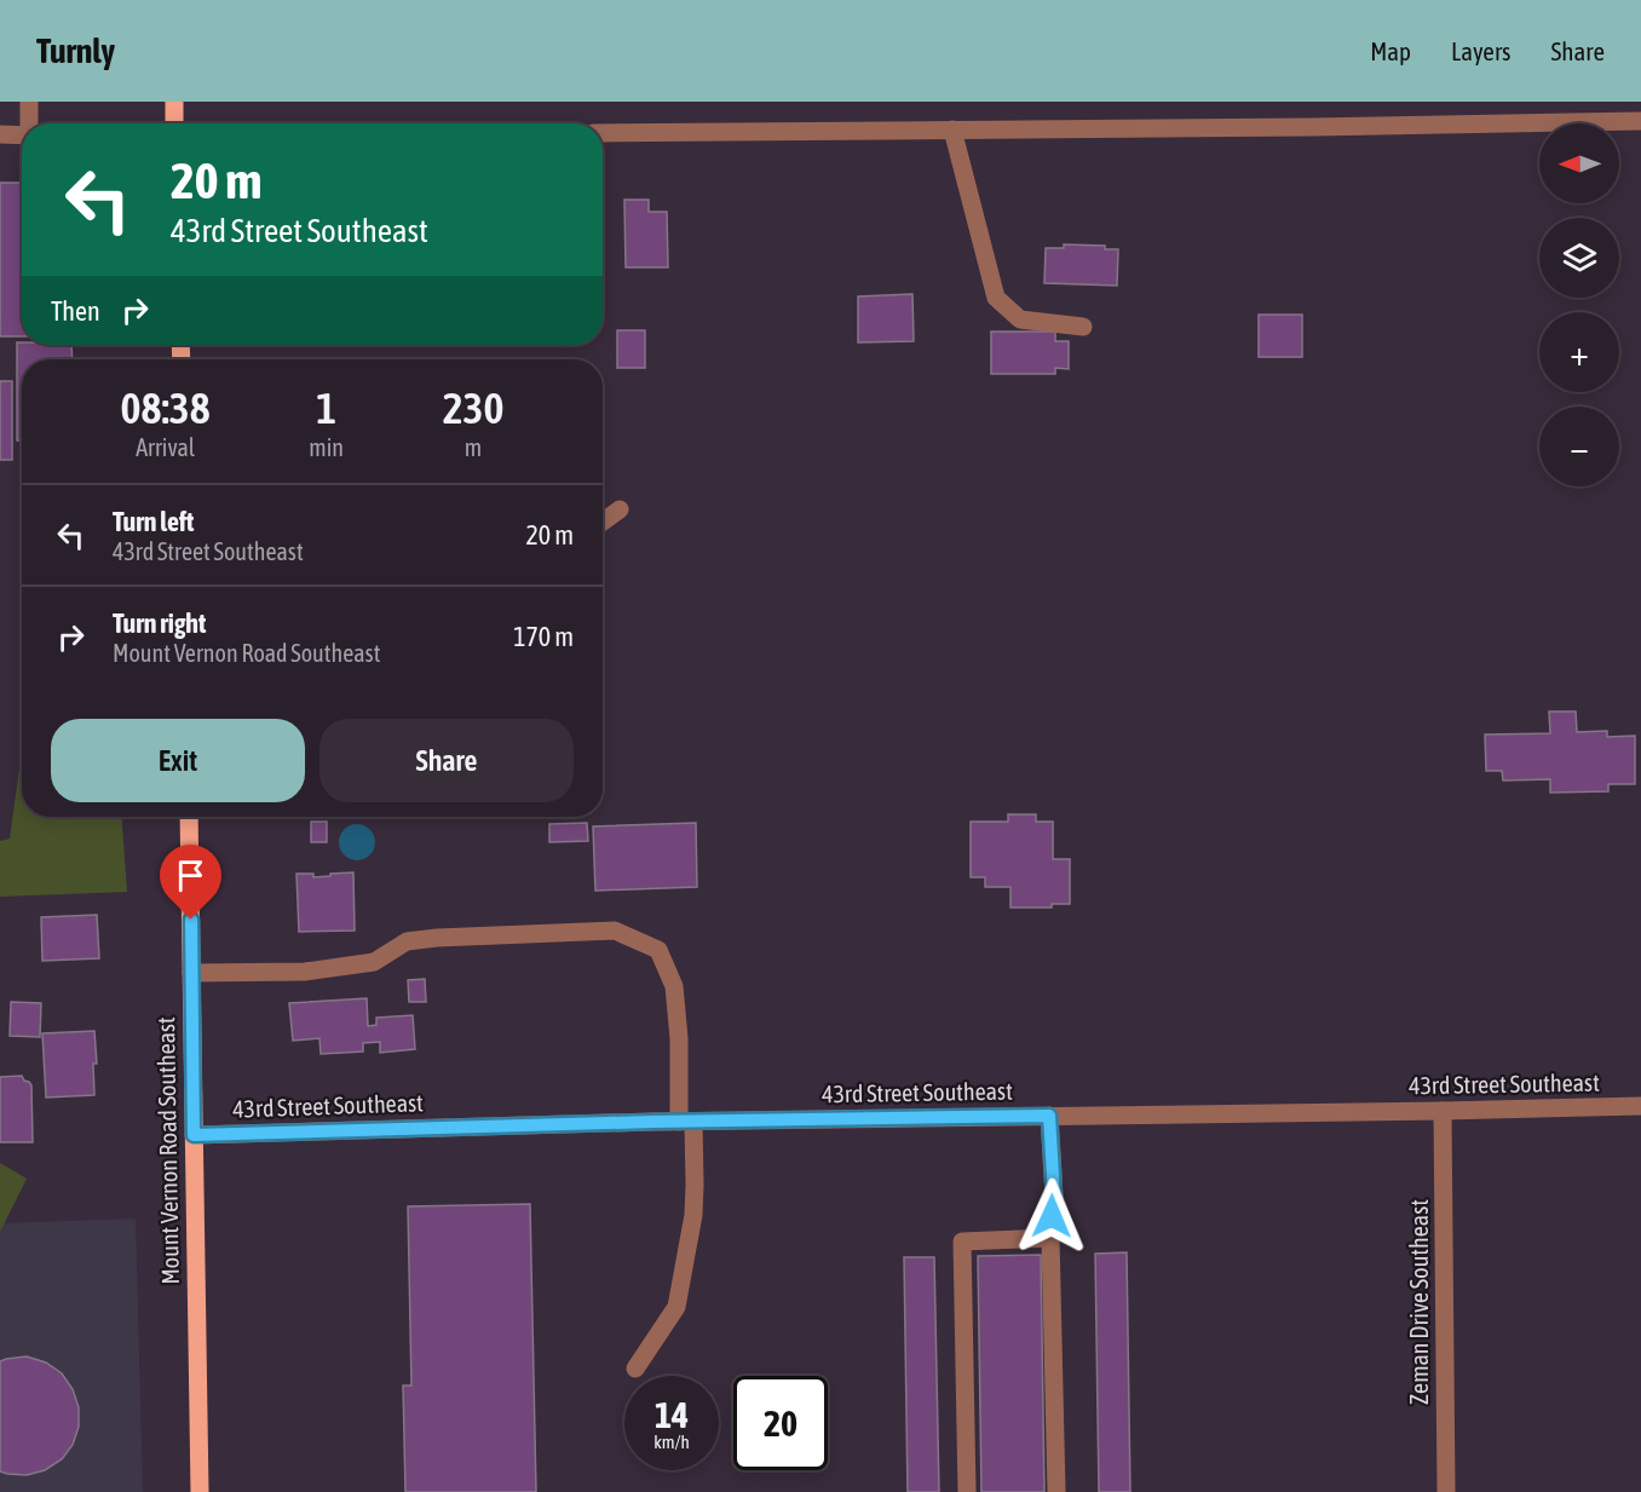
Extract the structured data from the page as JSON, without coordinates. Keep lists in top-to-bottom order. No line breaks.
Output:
{"streets":{"main road":["Mount Vernon Road Southeast"],"street":["43rd Street Southeast","Zeman Drive Southeast"]},"crossings":[["43rd Street Southeast","Mount Vernon Road Southeast"],["43rd Street Southeast","Zeman Drive Southeast"]],"north":"left","page":{"header":"Turnly","nav":["Map","Layers","Share"],"map_buttons":["+","−"],"turn":["20 m","43rd Street Southeast"],"then":"Then","eta":["08:38","Arrival","1","min","230","m"],"list":[{"name":"Turn left","note":"43rd Street Southeast","value":"20 m"},{"name":"Turn right","note":"Mount Vernon Road Southeast","value":"170 m"}],"buttons":["Exit","Share"],"speed":"14 km/h","limit":"20"}}
